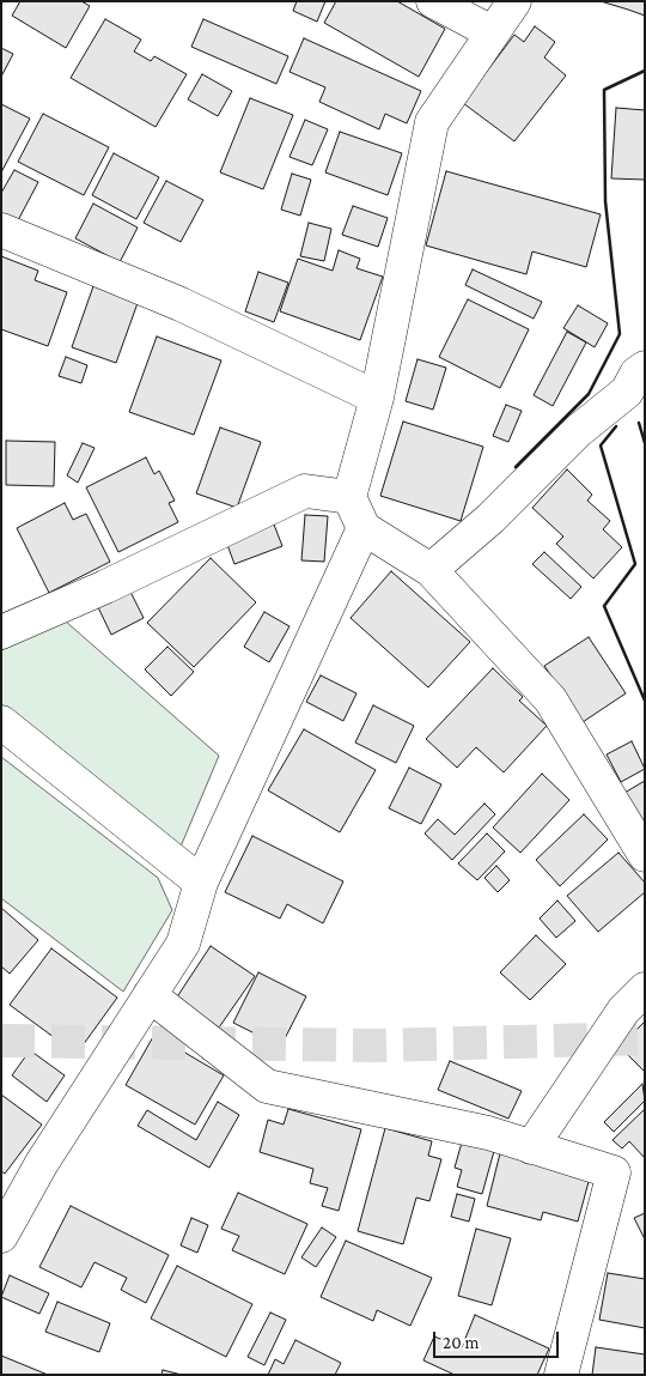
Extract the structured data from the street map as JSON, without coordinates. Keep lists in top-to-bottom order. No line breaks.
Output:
{"scale_bar":"20 m"}
